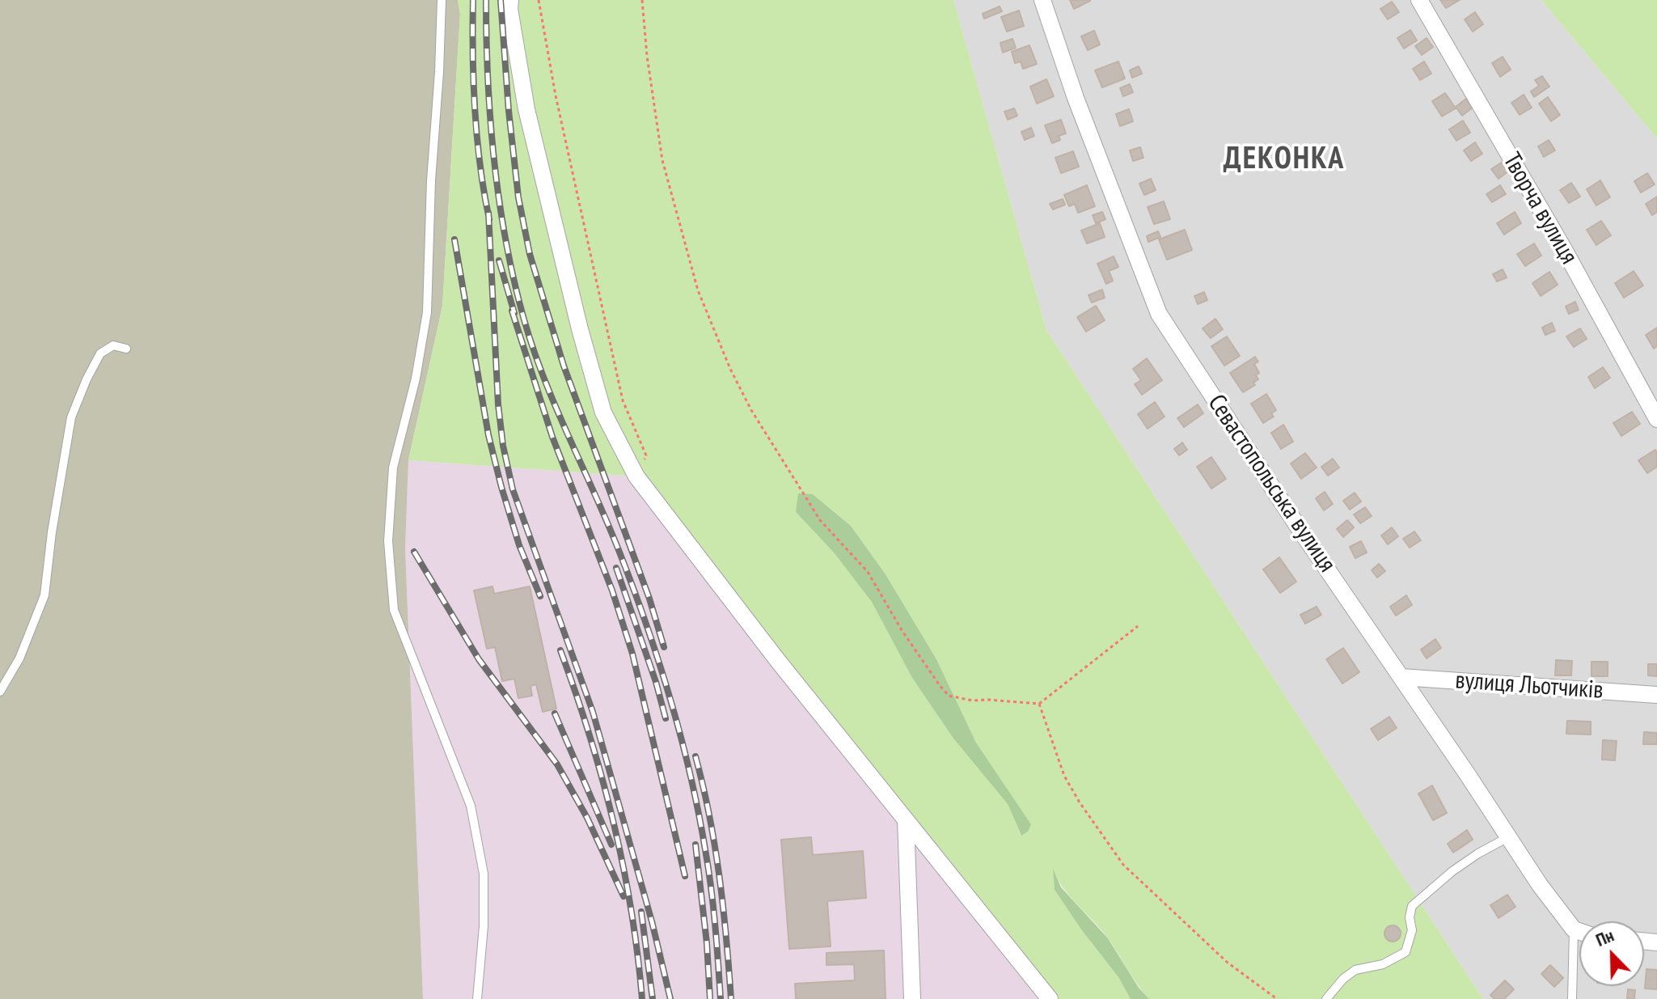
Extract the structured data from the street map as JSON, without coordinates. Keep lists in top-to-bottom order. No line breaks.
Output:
{"streets":{"street":["Творча вулиця","Севастопольська вулиця","вулиця Льотчиків"]},"crossings":[["Севастопольська вулиця","вулиця Льотчиків"]],"districts":["ДЕКОНКА"],"north":"top left"}
